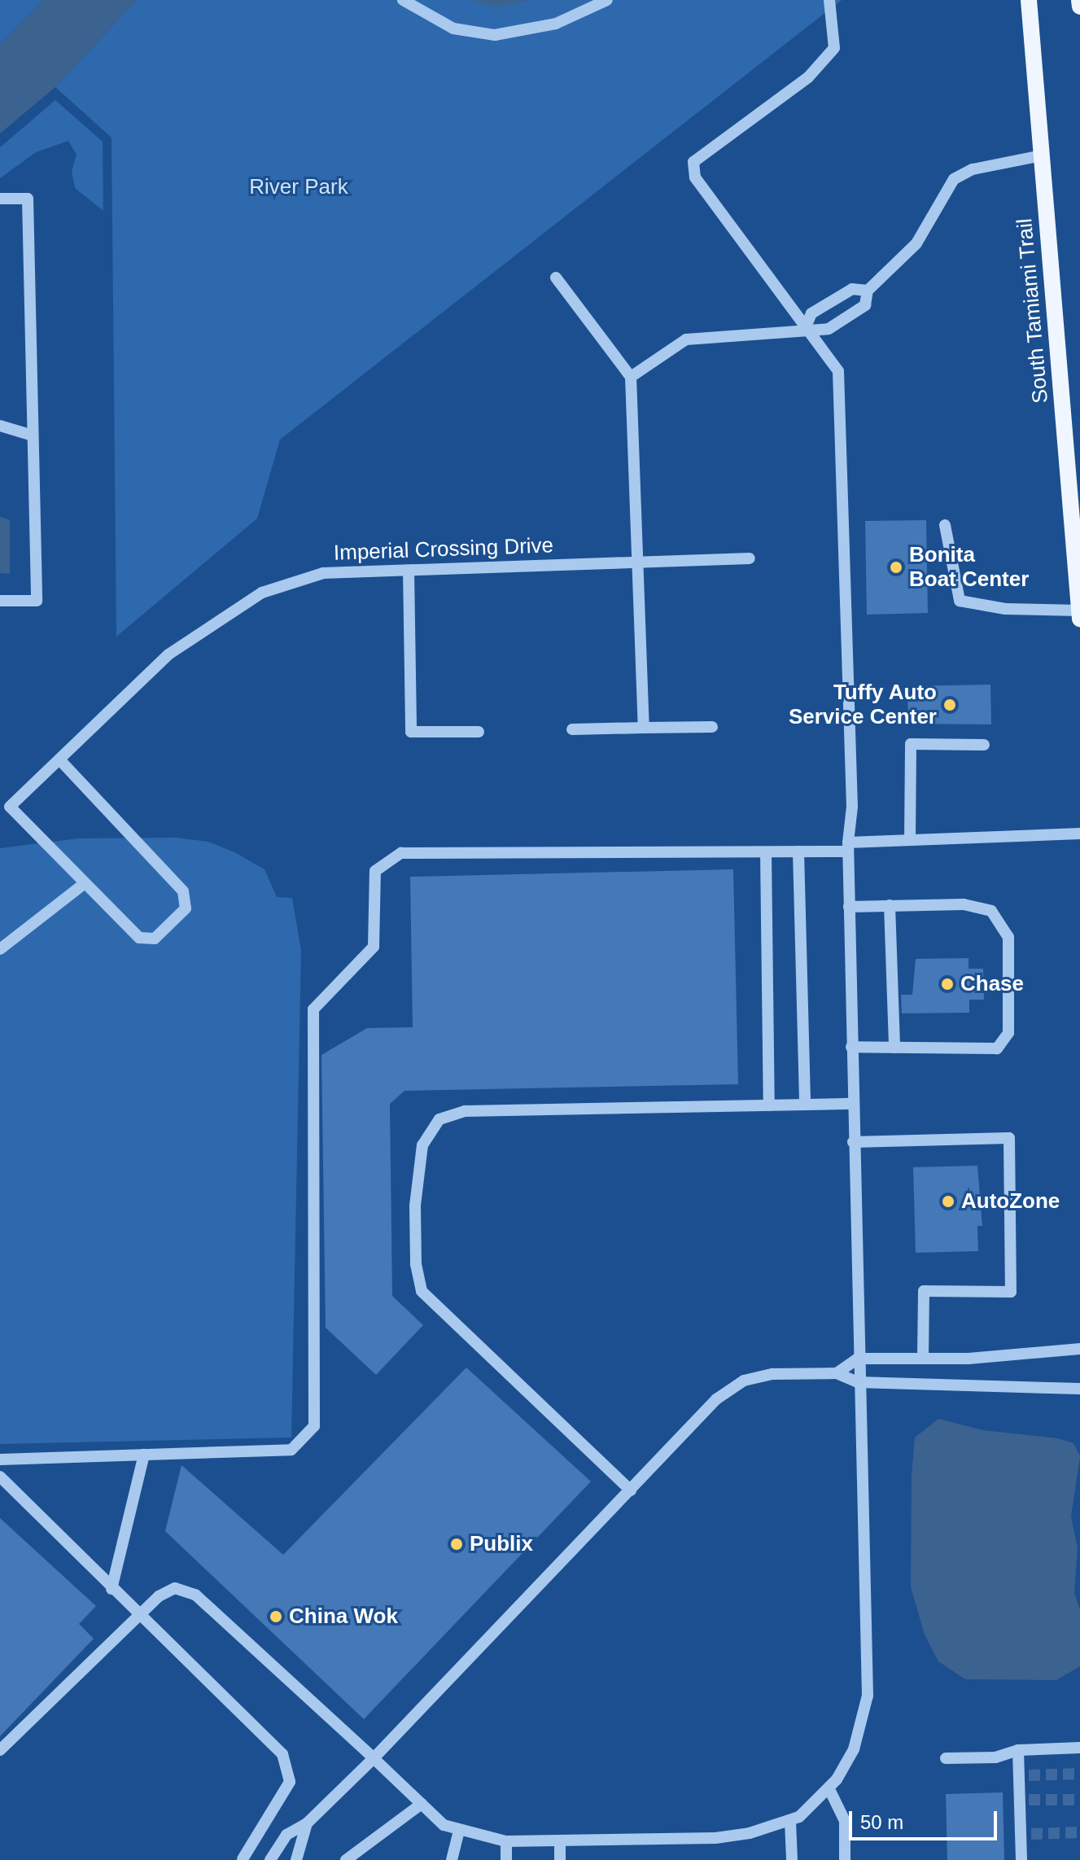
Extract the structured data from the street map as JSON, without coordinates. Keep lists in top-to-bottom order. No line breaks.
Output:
{"streets":{"main road":["South Tamiami Trail"],"street":["Imperial Crossing Drive"]},"parks":["River Park"],"places":["Bonita Boat Center","Tuffy Auto Service Center","Chase","AutoZone","Publix","China Wok"],"scale_bar":"50 m"}
